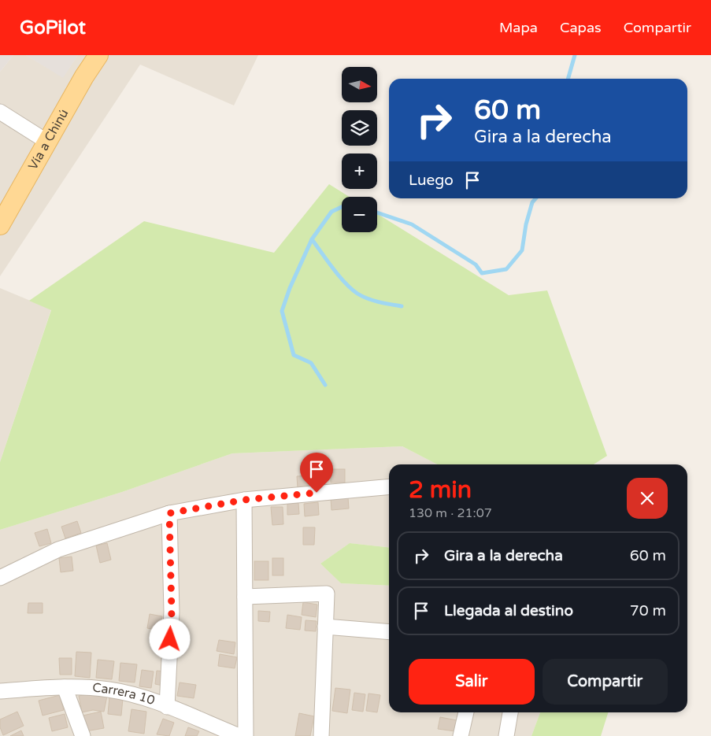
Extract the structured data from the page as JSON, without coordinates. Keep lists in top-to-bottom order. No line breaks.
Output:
{"streets":{"main road":["Vía a Chinú"],"street":["Carrera 10"]},"north":"right","page":{"header":"GoPilot","nav":["Mapa","Capas","Compartir"],"map_buttons":["+","−"],"turn":["60 m","Gira a la derecha"],"then":"Luego","heading":["2 min","130 m · 21:07"],"list":[{"name":"Gira a la derecha","value":"60 m"},{"name":"Llegada al destino","value":"70 m"}],"buttons":["Salir","Compartir"]}}
